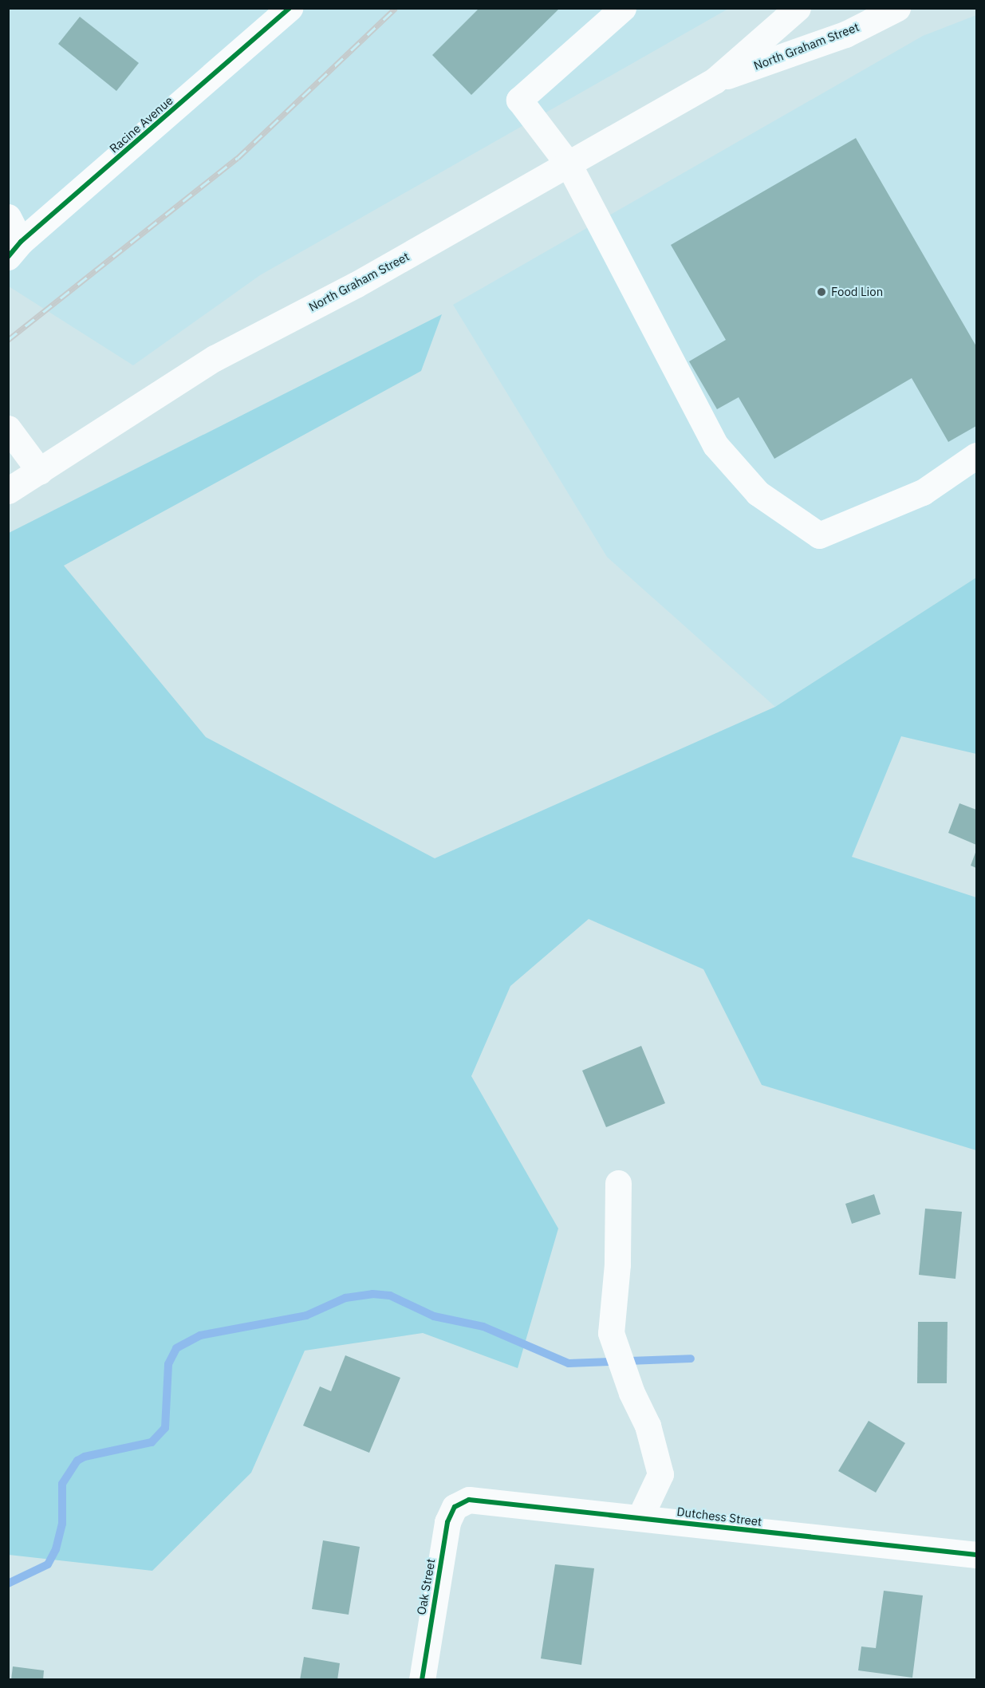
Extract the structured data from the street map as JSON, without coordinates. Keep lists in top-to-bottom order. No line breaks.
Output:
{"streets":{"street":["North Graham Street","Racine Avenue","Dutchess Street","Oak Street"]},"crossings":[["Dutchess Street","Oak Street"]],"places":["Food Lion"]}
